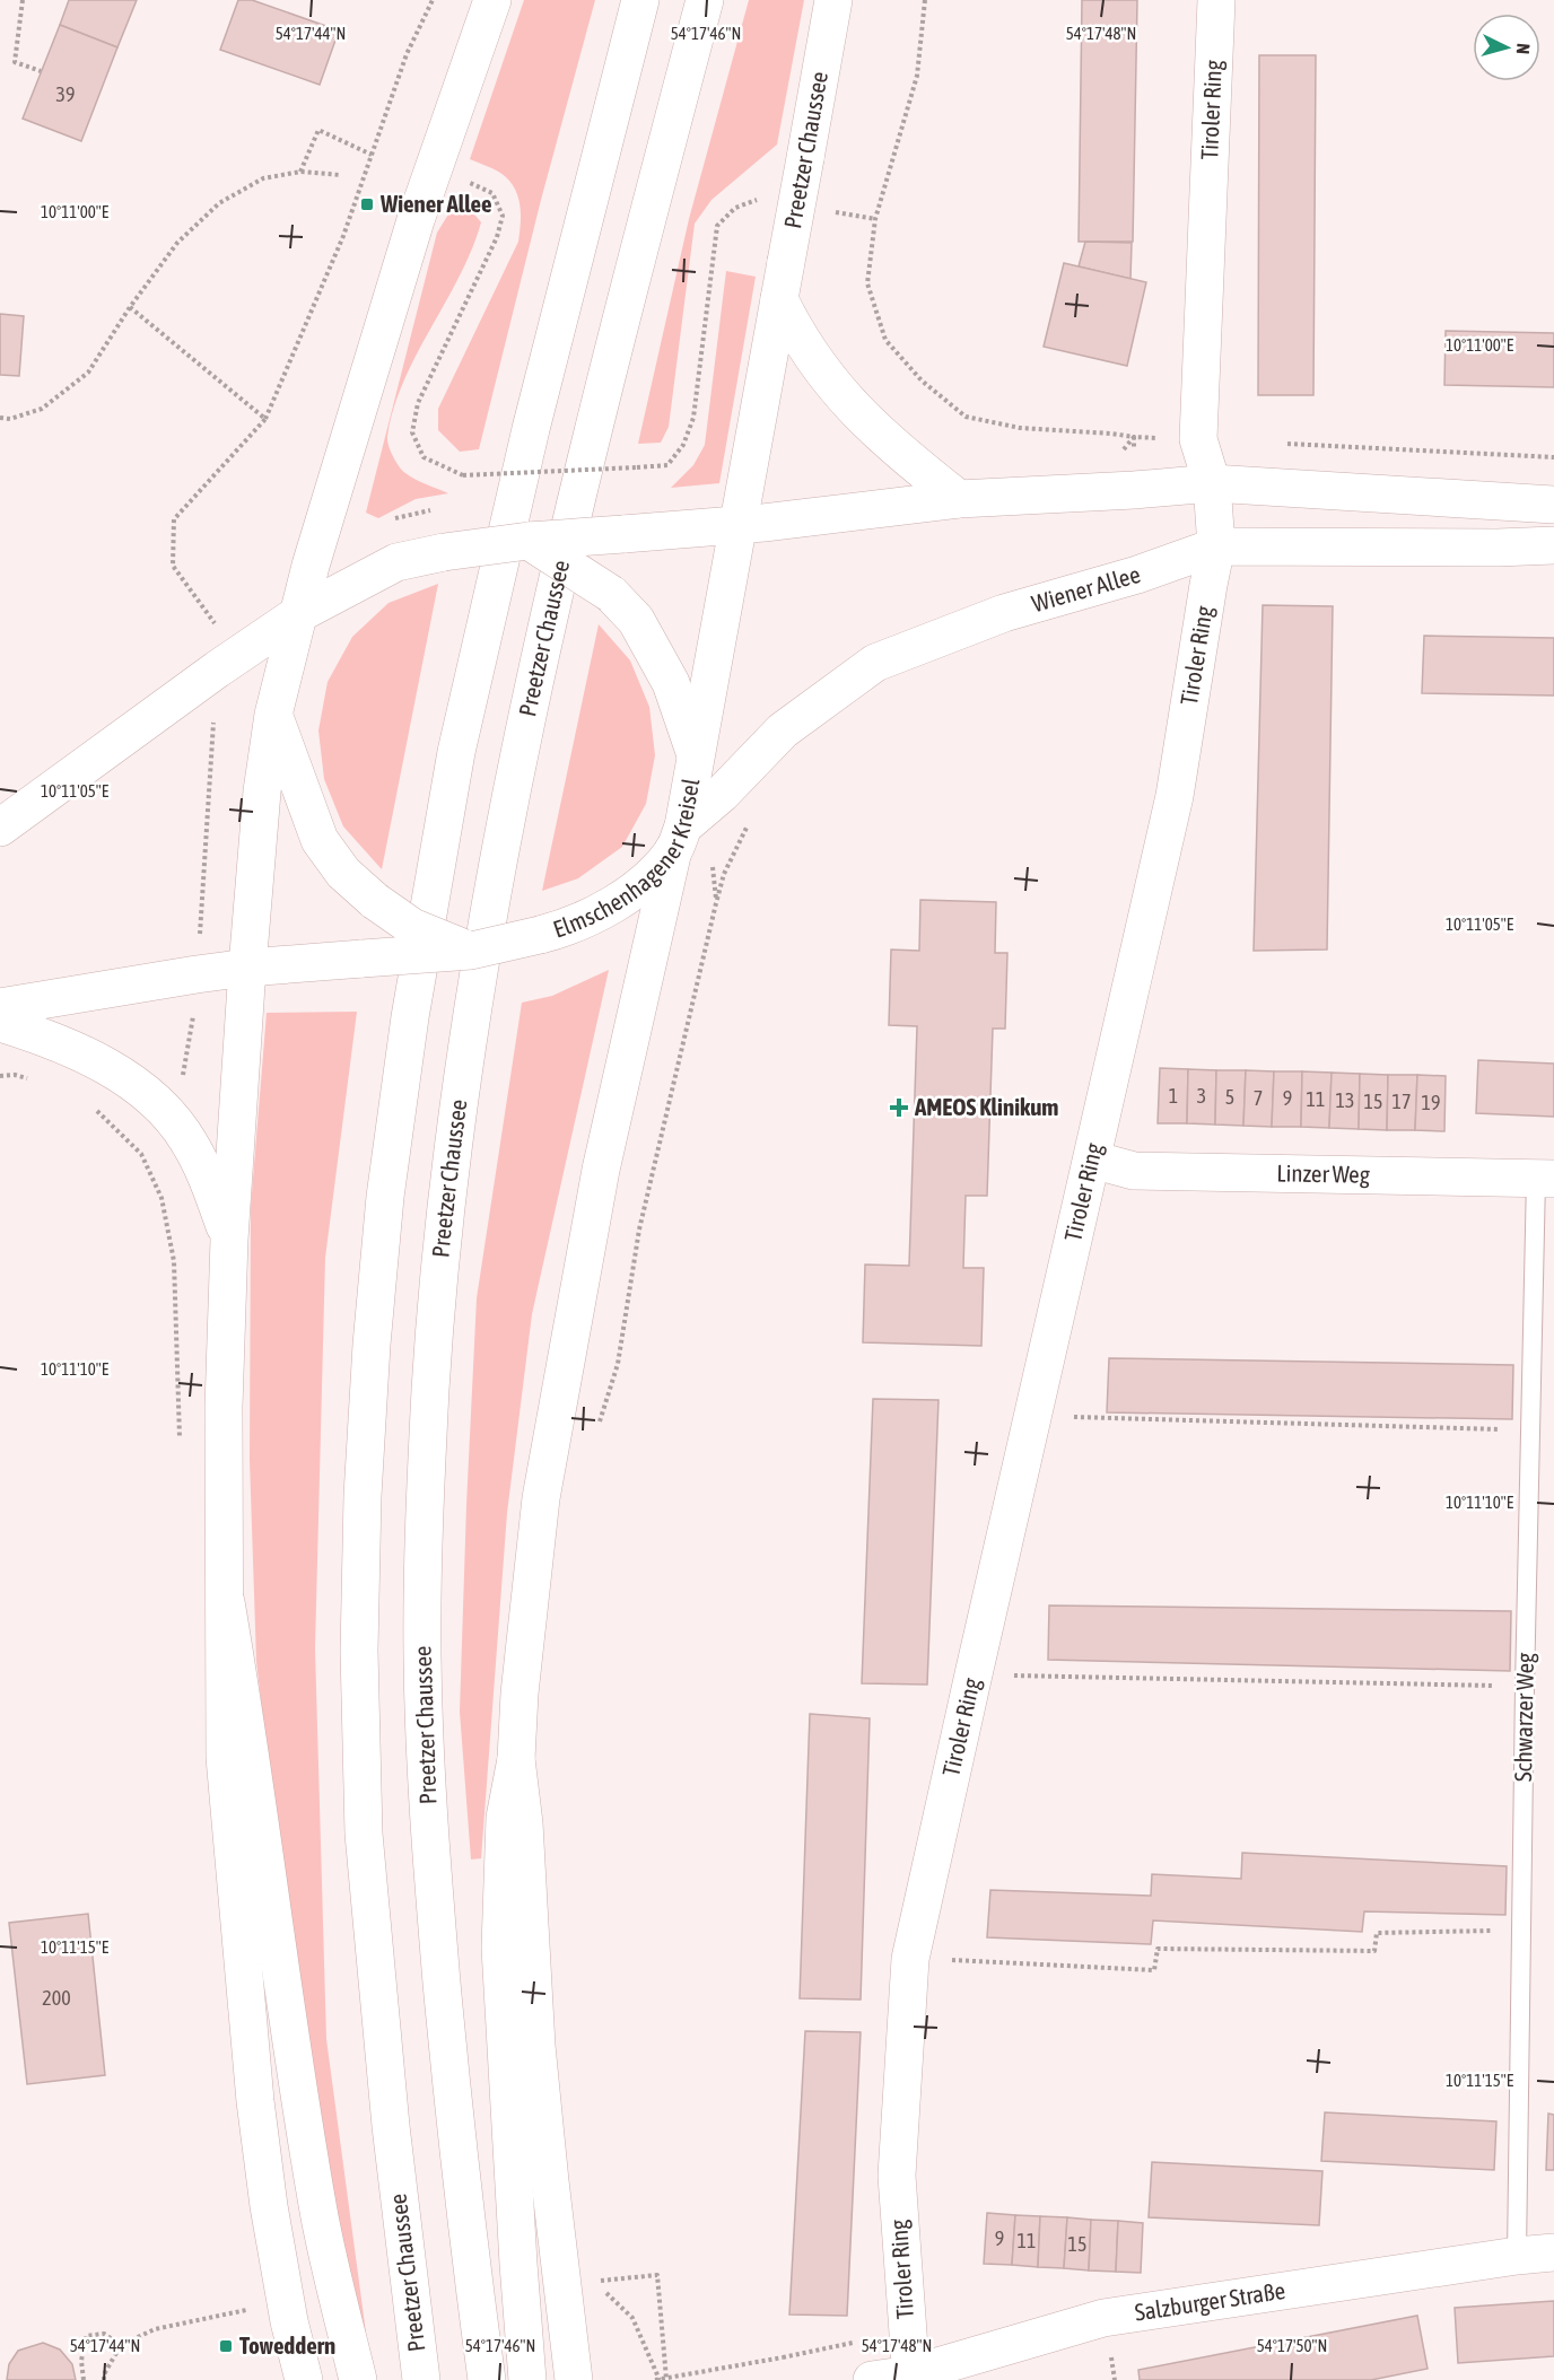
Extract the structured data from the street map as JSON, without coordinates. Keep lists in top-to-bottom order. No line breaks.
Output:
{"streets":{"main road":["Tiroler Ring","Preetzer Chaussee","Wiener Allee","Elmschenhagener Kreisel","Linzer Weg","Salzburger Straße"],"lane":["Schwarzer Weg"]},"crossings":[["Tiroler Ring","Wiener Allee"],["Tiroler Ring","Linzer Weg"],["Tiroler Ring","Salzburger Straße"],["Preetzer Chaussee","Elmschenhagener Kreisel"],["Wiener Allee","Elmschenhagener Kreisel"],["Linzer Weg","Schwarzer Weg"],["Schwarzer Weg","Salzburger Straße"]],"places":{"transit":["Wiener Allee","Toweddern"],"health":["AMEOS Klinikum"]},"house_numbers":["39","1","3","5","7","9","11","13","15","17","19","200","9","11","15"],"north":"right","coordinates":["54°17'44\"N","54°17'46\"N","54°17'48\"N","10°11'00\"E","10°11'05\"E","10°11'10\"E","10°11'15\"E","54°17'50\"N"]}
